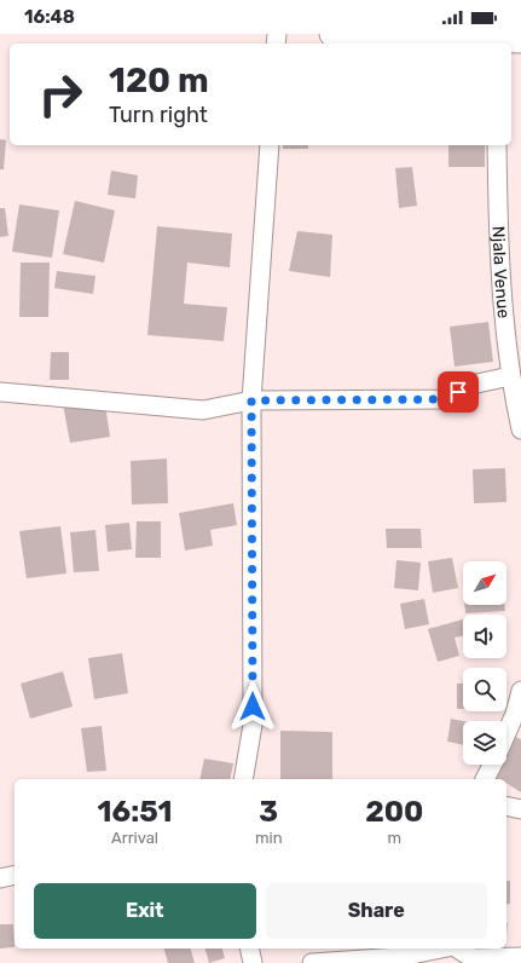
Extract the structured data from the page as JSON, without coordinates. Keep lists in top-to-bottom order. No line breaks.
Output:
{"streets":{"street":["Njala Venue"]},"north":"top right","page":{"status":"16:48","turn":["120 m","Turn right"],"eta":["16:51","Arrival","3","min","200","m"],"buttons":["Exit","Share"]}}
